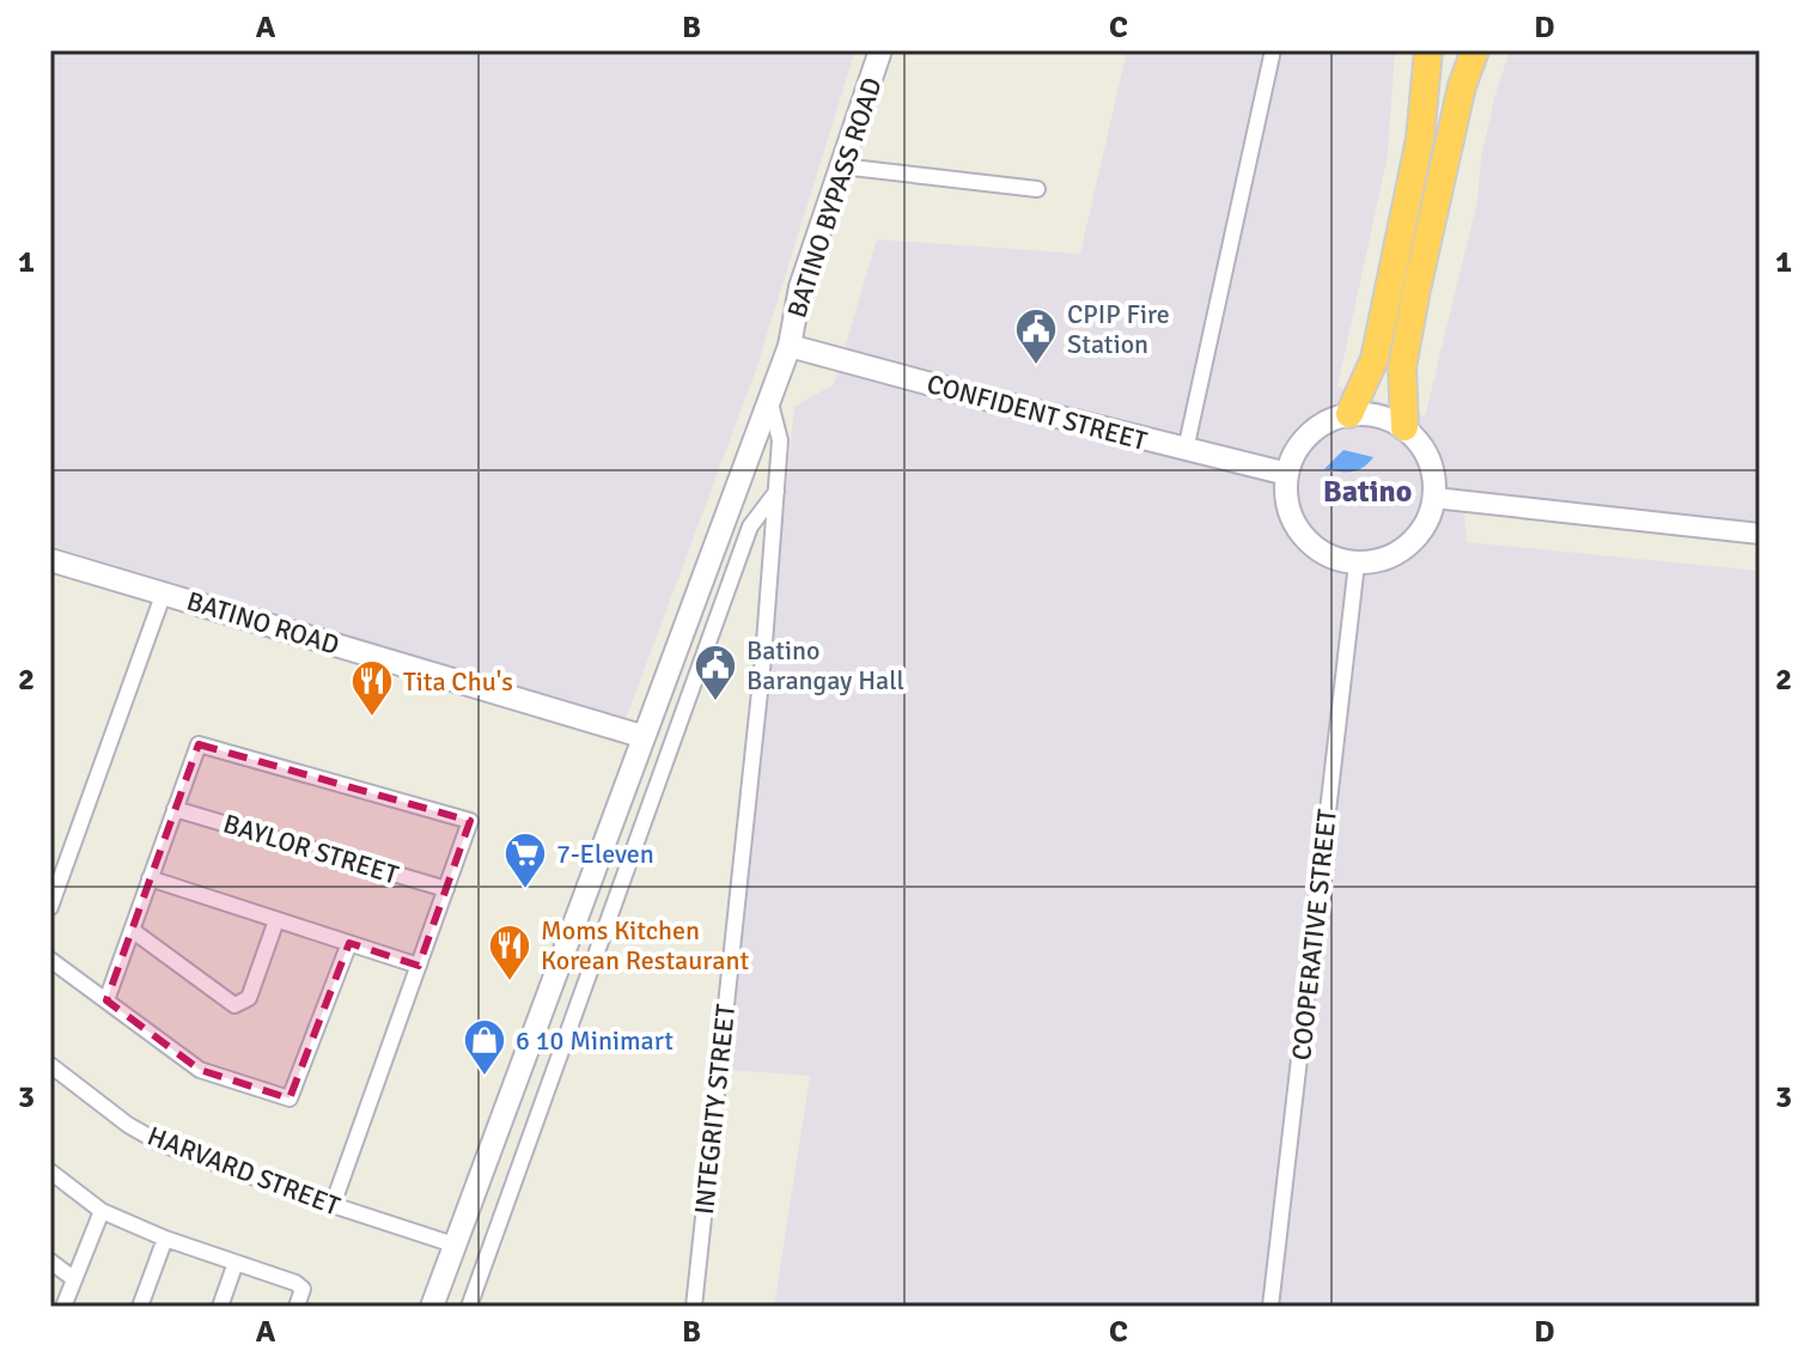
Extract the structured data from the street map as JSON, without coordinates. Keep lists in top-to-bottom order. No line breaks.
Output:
{"streets":{"main road":["BATINO BYPASS ROAD","CONFIDENT STREET","BATINO ROAD"],"street":["BAYLOR STREET","COOPERATIVE STREET","INTEGRITY STREET","HARVARD STREET"]},"crossings":[["BATINO BYPASS ROAD","CONFIDENT STREET"],["BATINO BYPASS ROAD","BATINO ROAD"],["BATINO BYPASS ROAD","INTEGRITY STREET"],["BATINO BYPASS ROAD","HARVARD STREET"],["CONFIDENT STREET","COOPERATIVE STREET"]],"districts":["Batino"],"places":{"public building":["CPIP Fire Station","Batino Barangay Hall"],"restaurant":["Tita Chu's","Moms Kitchen Korean Restaurant"],"supermarket":["7-Eleven"],"shop":["6 10 Minimart"]},"grid":{"columns":["A","B","C","D"],"rows":["1","2","3"]}}
